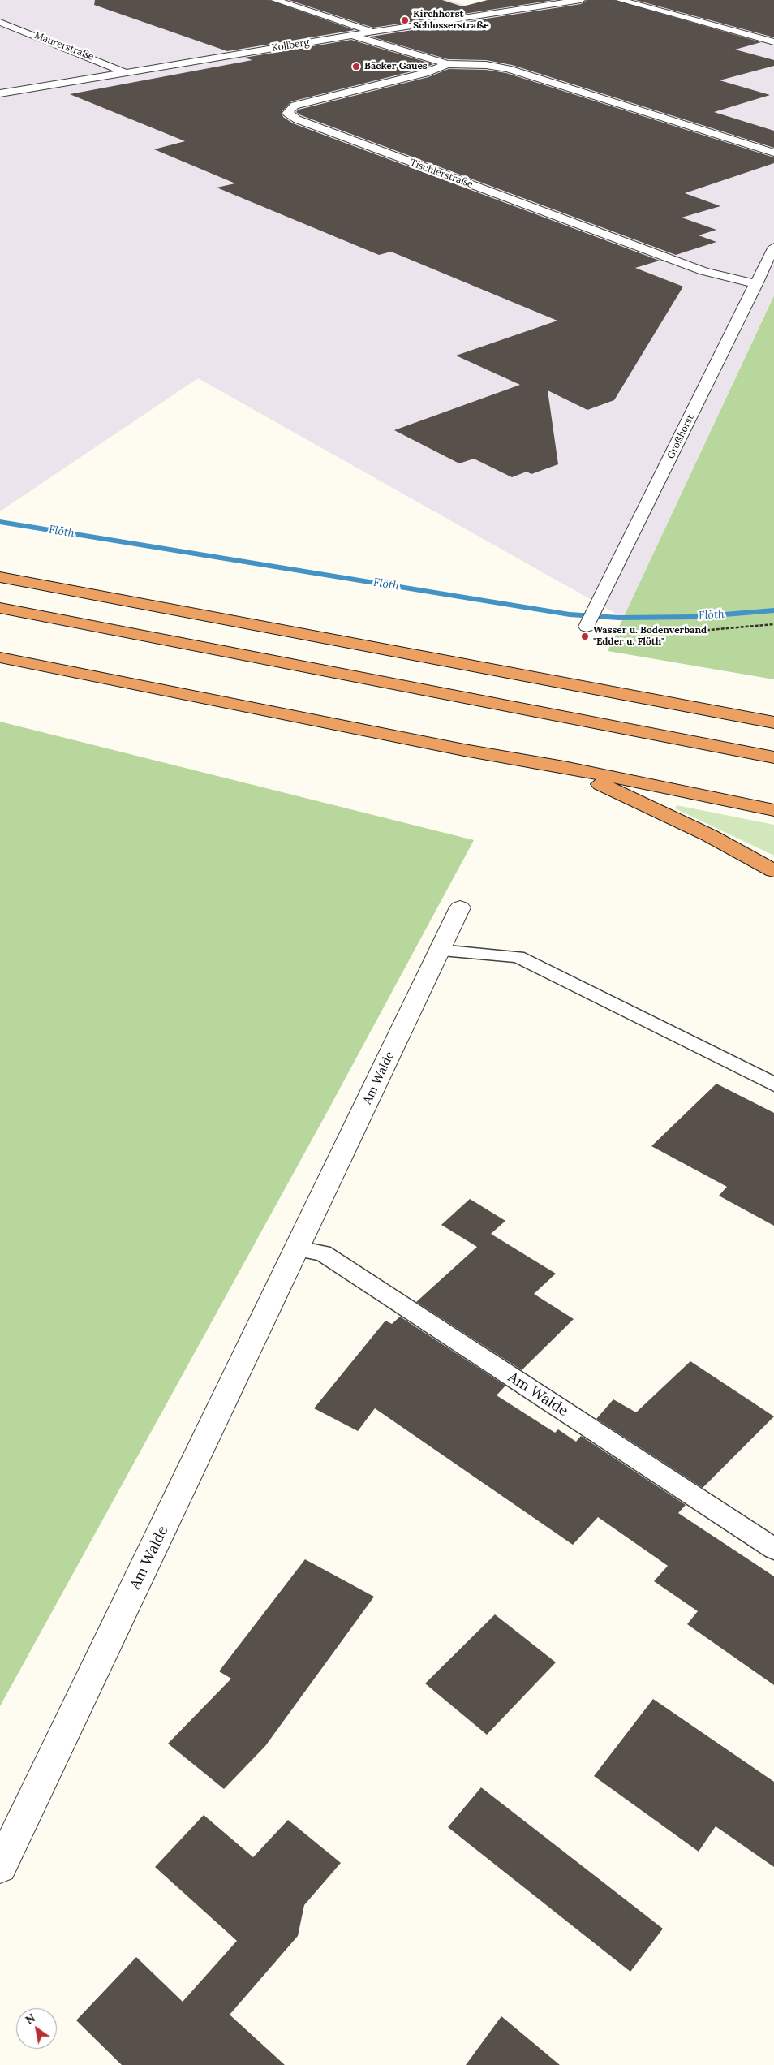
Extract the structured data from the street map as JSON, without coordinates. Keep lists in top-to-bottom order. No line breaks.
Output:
{"streets":{"street":["Kollberg","Maurerstraße","Tischlerstraße","Großhorst","Am Walde"]},"crossings":[["Kollberg","Maurerstraße"],["Kollberg","Tischlerstraße"],["Tischlerstraße","Großhorst"]],"water":["Flöth"],"places":["Kirchhorst Schlosserstraße","Bäcker Gaues","Wasser u. Bodenverband \"Edder u. Flöth\""],"north":"top left"}
